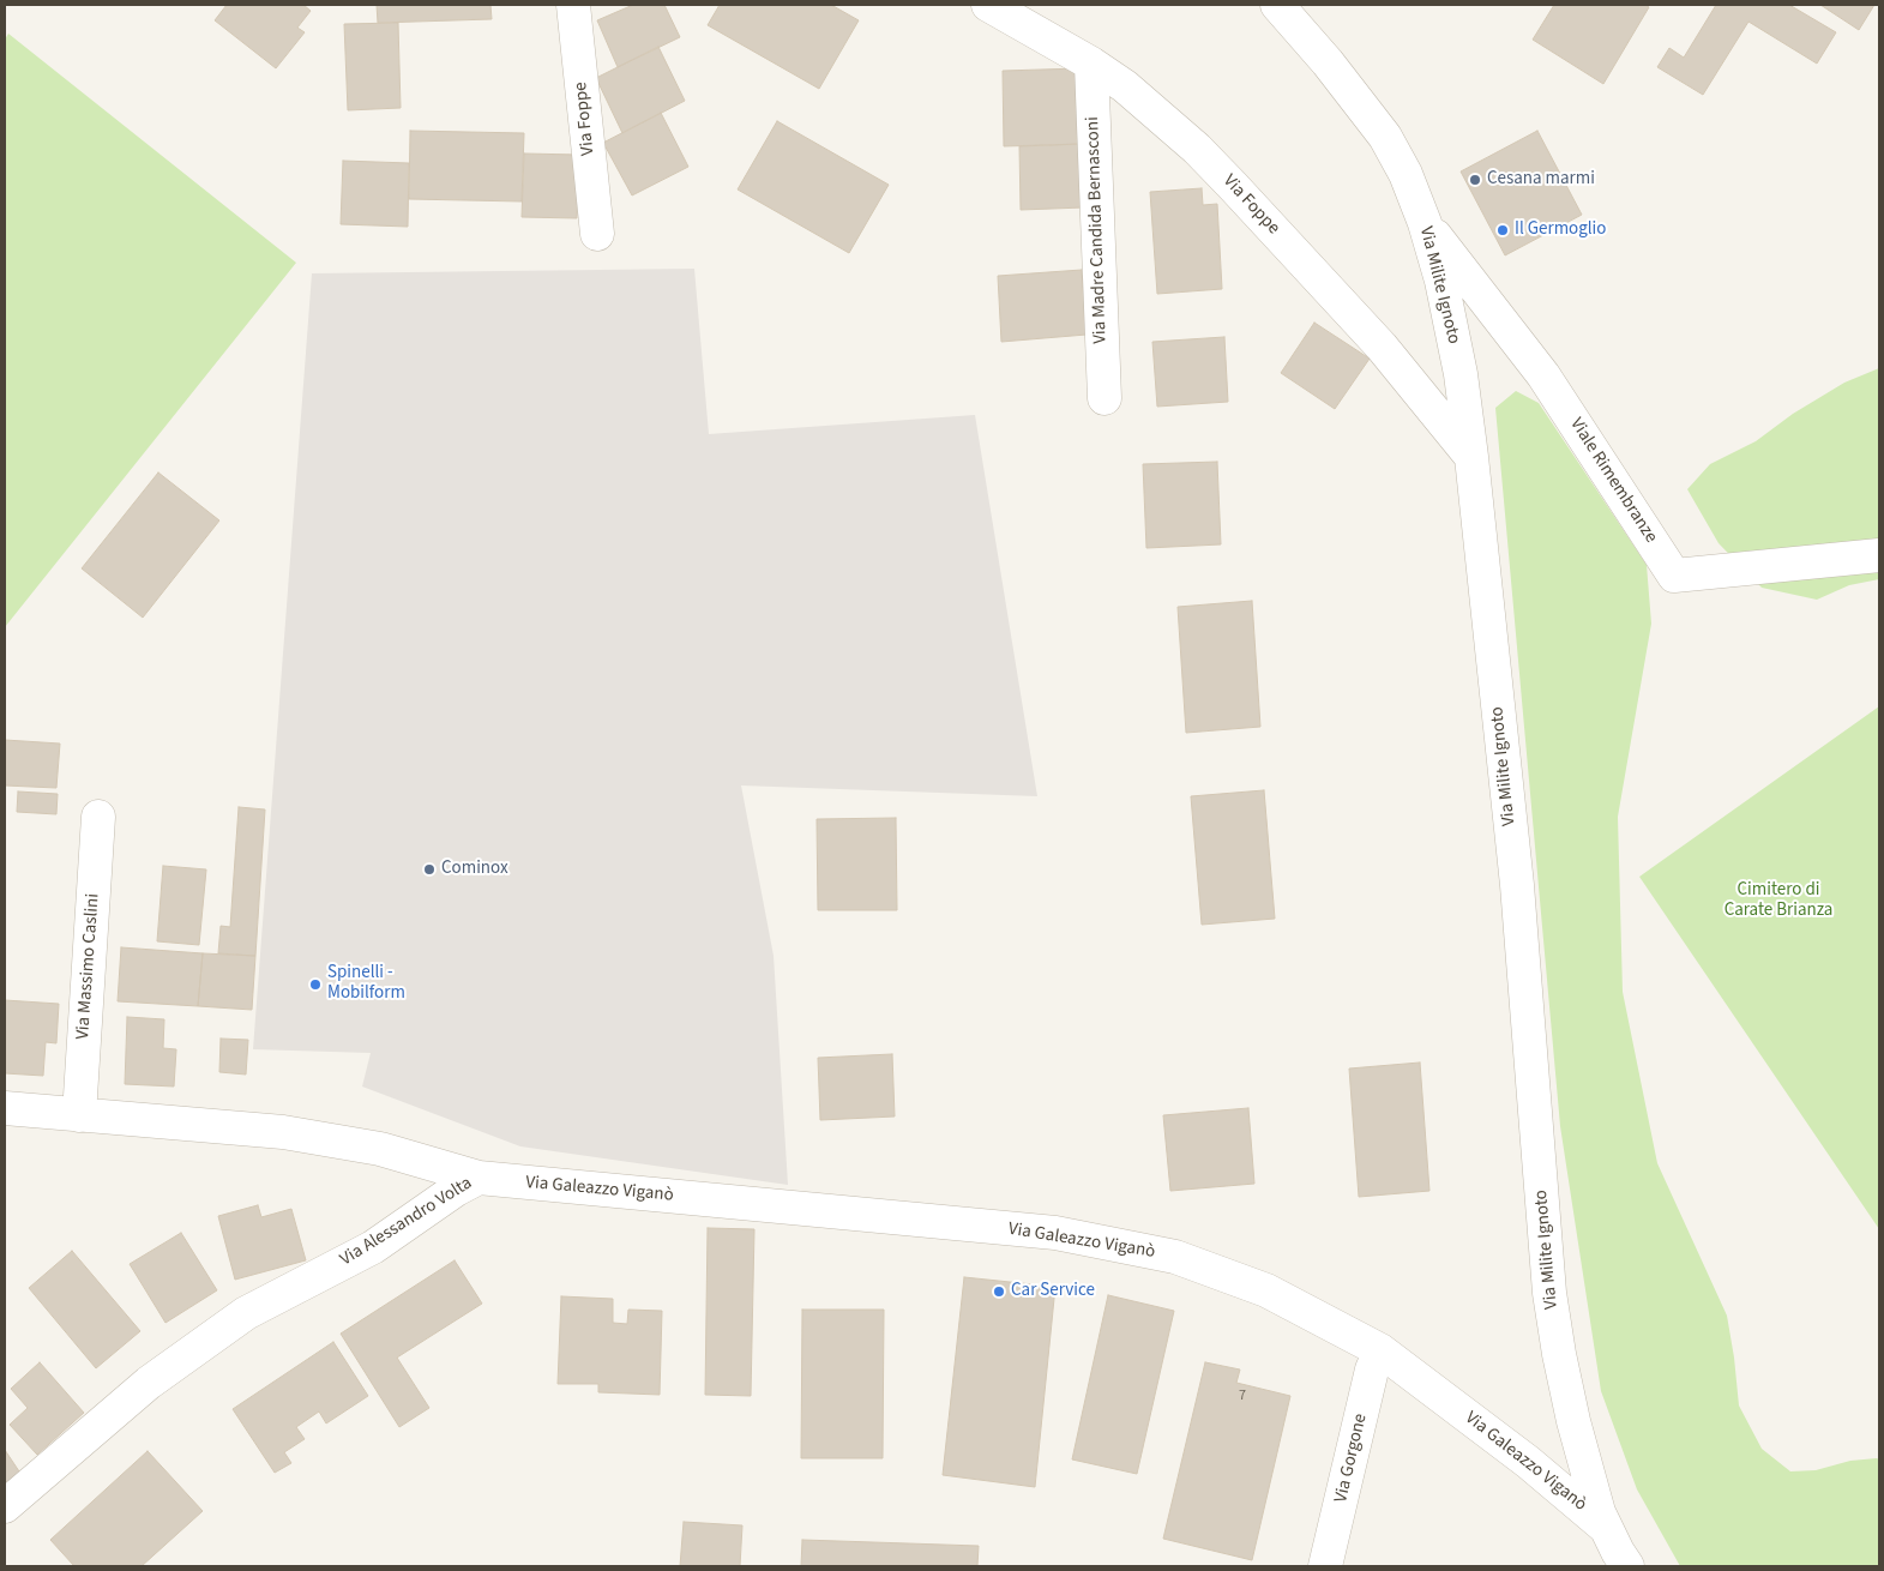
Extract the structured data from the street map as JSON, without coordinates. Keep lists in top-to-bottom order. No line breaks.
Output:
{"streets":{"street":["Via Foppe","Via Madre Candida Bernasconi","Via Milite Ignoto","Viale Rimembranze","Via Massimo Caslini","Via Galeazzo Viganò","Via Alessandro Volta","Via Gorgone"]},"crossings":[["Via Foppe","Via Madre Candida Bernasconi"],["Via Foppe","Via Milite Ignoto"],["Via Milite Ignoto","Viale Rimembranze"],["Via Milite Ignoto","Via Galeazzo Viganò"],["Via Massimo Caslini","Via Alessandro Volta"],["Via Galeazzo Viganò","Via Alessandro Volta"],["Via Galeazzo Viganò","Via Gorgone"]],"parks":["Cimitero di Carate Brianza"],"places":["Cesana marmi","Il Germoglio","Cominox","Spinelli - Mobilform","Car Service"],"house_numbers":["7"]}
